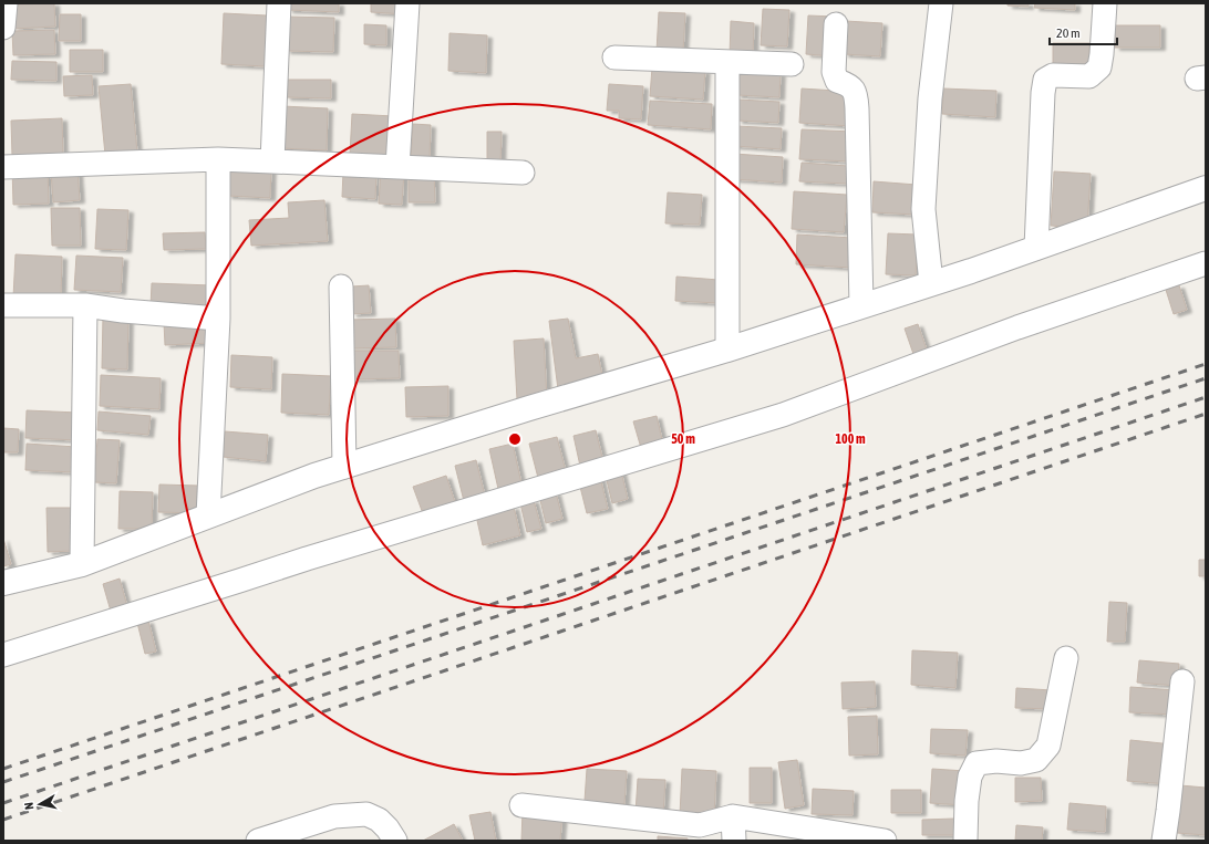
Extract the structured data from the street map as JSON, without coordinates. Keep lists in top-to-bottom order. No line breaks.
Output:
{"scale_bar":"20 m","north":"left","rings":["50 m","100 m"]}
